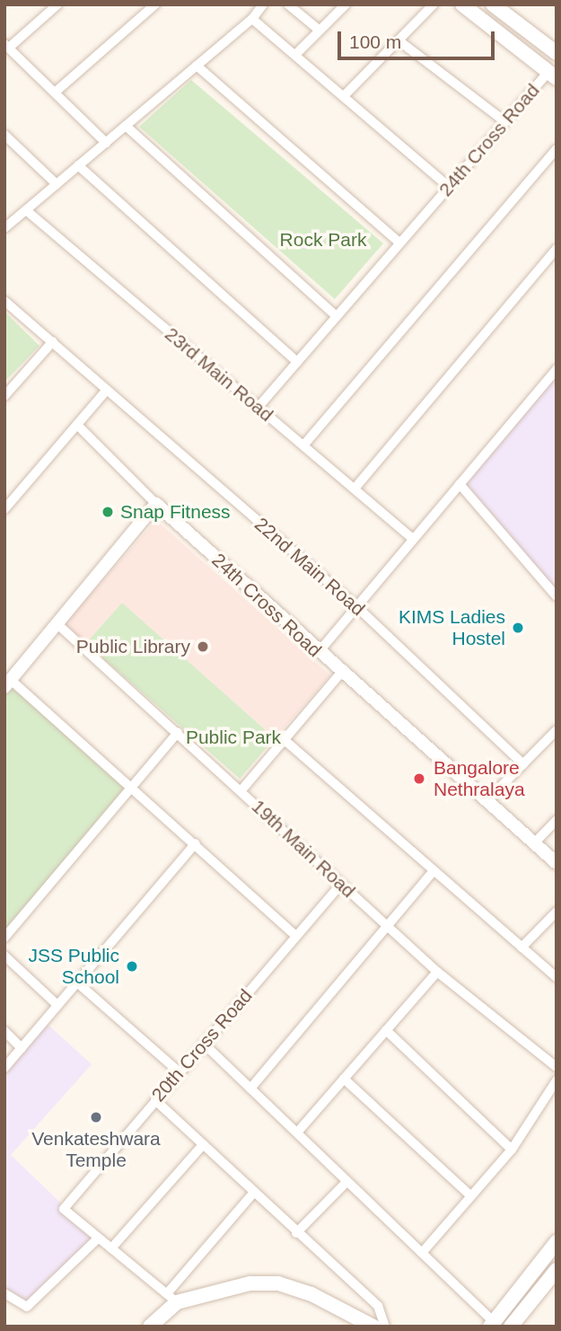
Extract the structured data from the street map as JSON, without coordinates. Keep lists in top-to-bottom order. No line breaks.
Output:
{"streets":{"street":["24th Cross Road","23rd Main Road","22nd Main Road","19th Main Road","20th Cross Road"]},"crossings":[["24th Cross Road","23rd Main Road"],["19th Main Road","20th Cross Road"]],"parks":["Rock Park","Public Park"],"places":["Snap Fitness","KIMS Ladies Hostel","Public Library","Bangalore Nethralaya","JSS Public School","Venkateshwara Temple"],"scale_bar":"100 m"}
